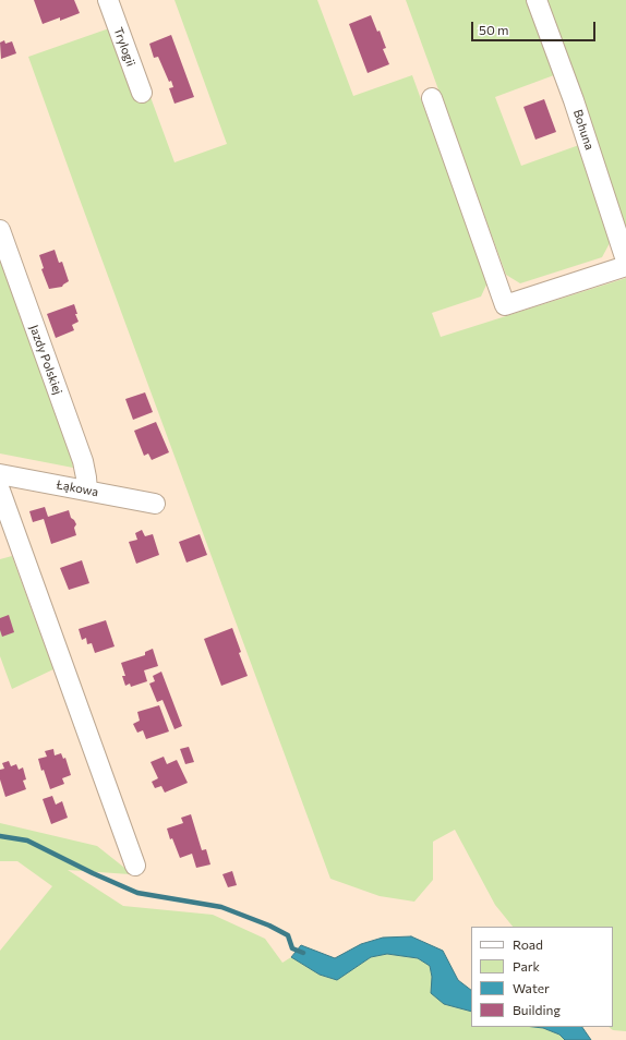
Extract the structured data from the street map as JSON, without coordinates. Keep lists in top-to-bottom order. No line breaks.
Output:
{"streets":{"street":["Trylogii","Bohuna","Jazdy Polskiej","Łąkowa"]},"crossings":[["Jazdy Polskiej","Łąkowa"]],"legend":["Road","Park","Water","Building"],"scale_bar":"50 m"}
